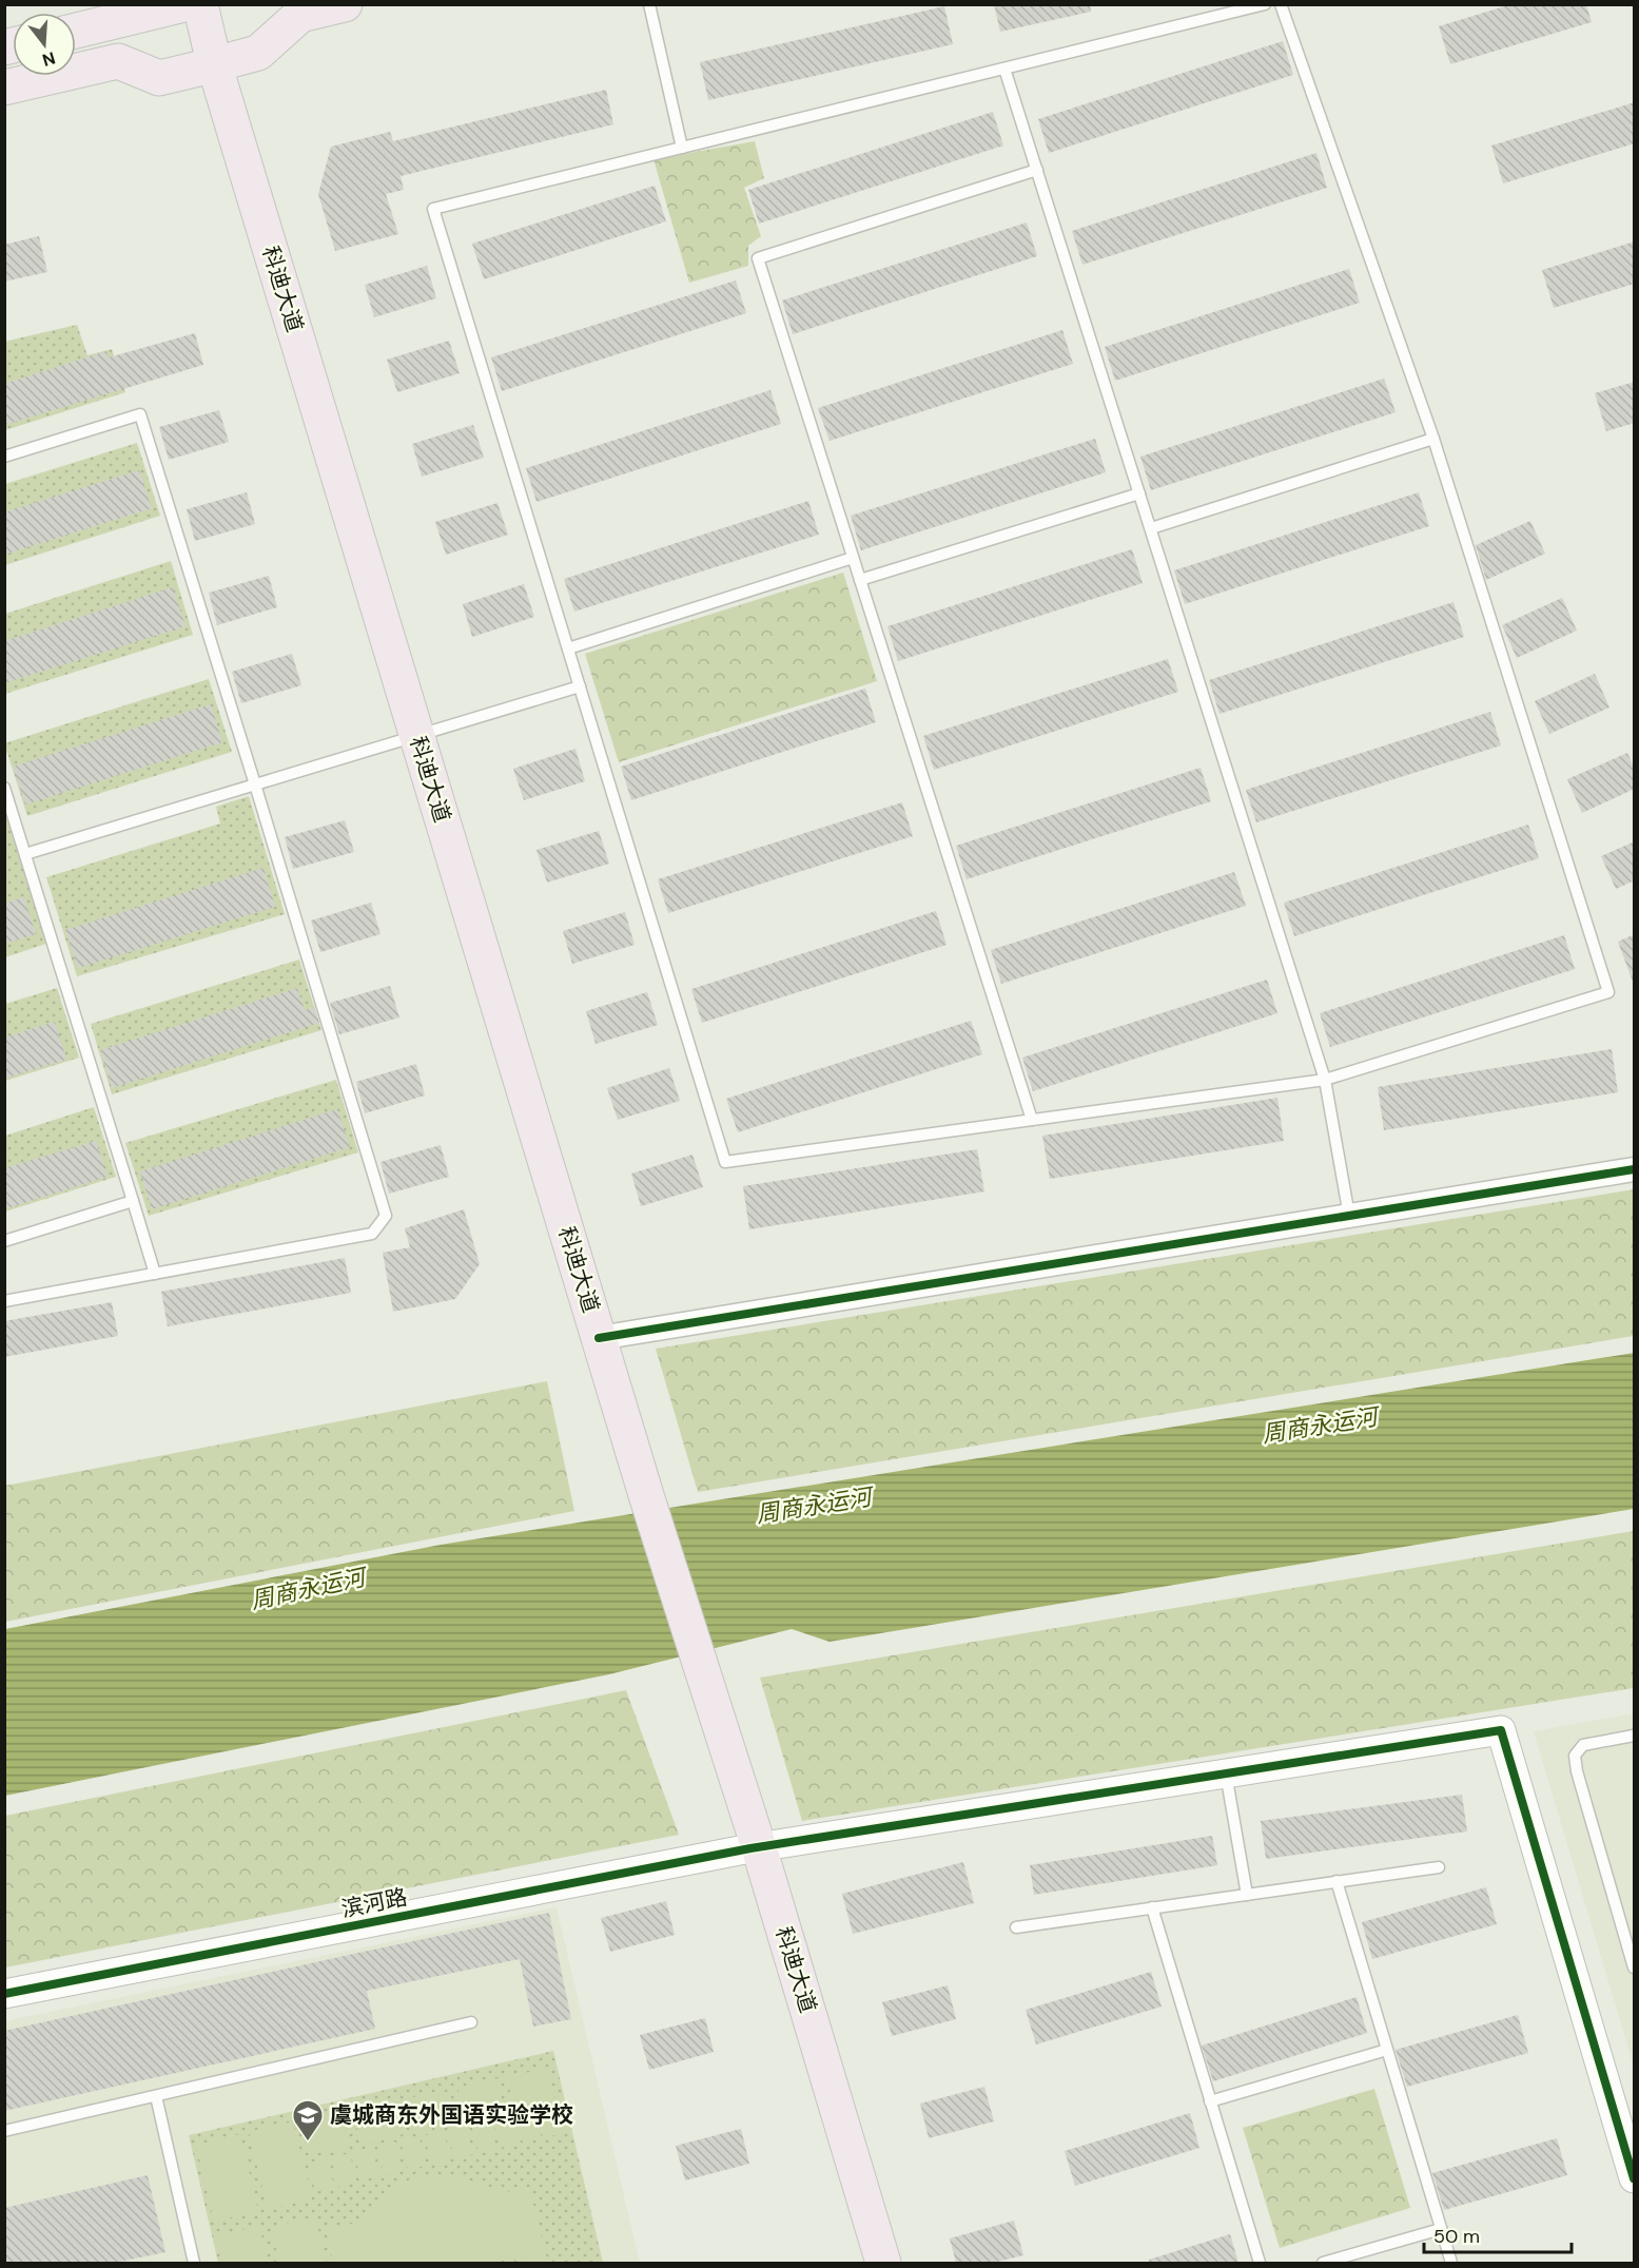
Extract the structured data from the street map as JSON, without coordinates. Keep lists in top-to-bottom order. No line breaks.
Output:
{"streets":{"main road":["科迪大道"],"street":["滨河路"]},"crossings":[["科迪大道","滨河路"]],"water":["周商永运河"],"places":{"school or university":["虞城商东外国语实验学校"]},"scale_bar":"50 m","north":"bottom"}
